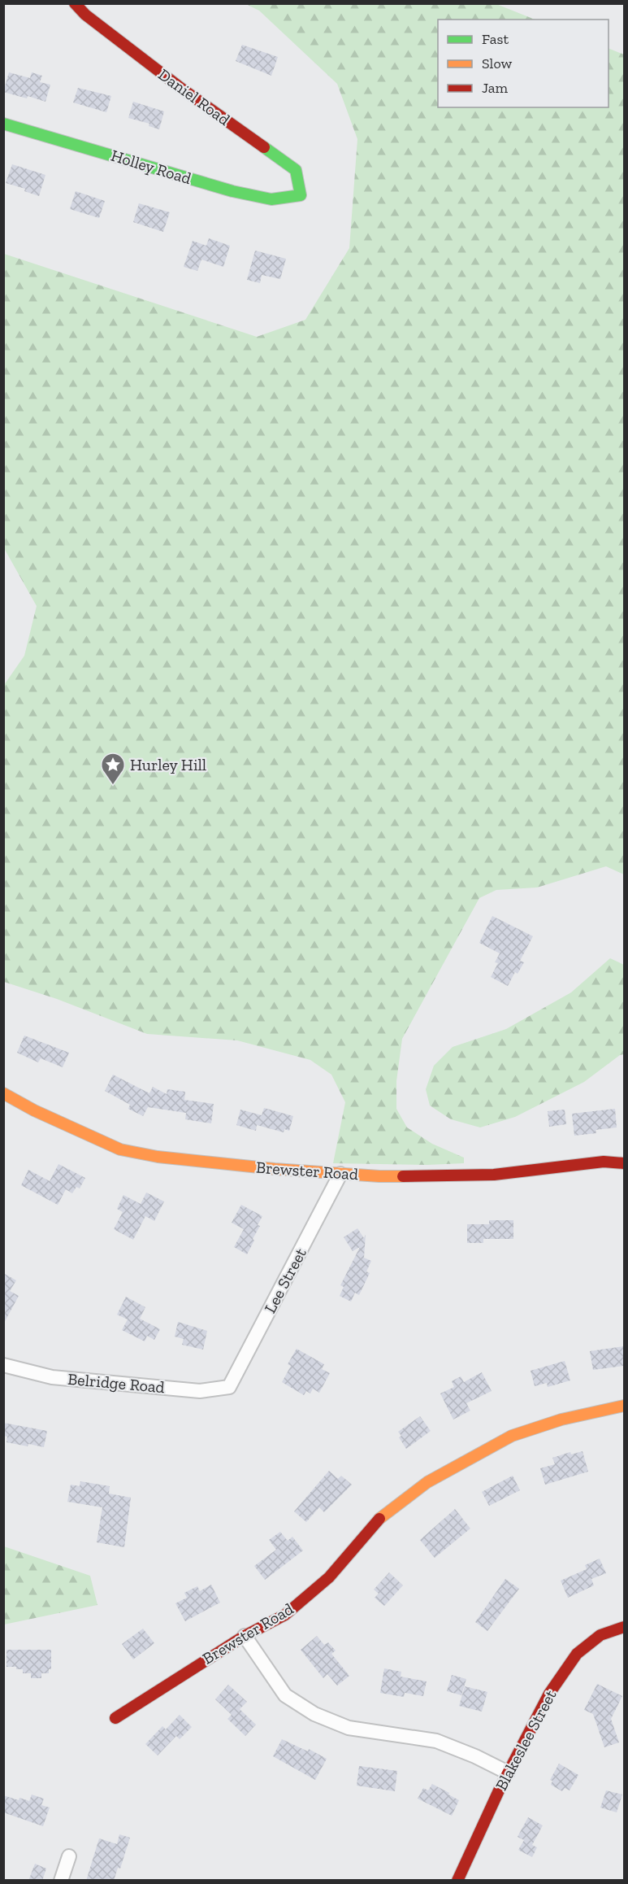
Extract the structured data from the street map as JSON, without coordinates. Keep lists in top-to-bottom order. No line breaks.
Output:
{"streets":{"street":["Daniel Road","Holley Road","Brewster Road","Lee Street","Belridge Road","Blakeslee Street"]},"crossings":[["Daniel Road","Holley Road"],["Brewster Road","Lee Street"],["Lee Street","Belridge Road"]],"places":{"place":["Hurley Hill"]},"legend":["Fast","Slow","Jam"]}
